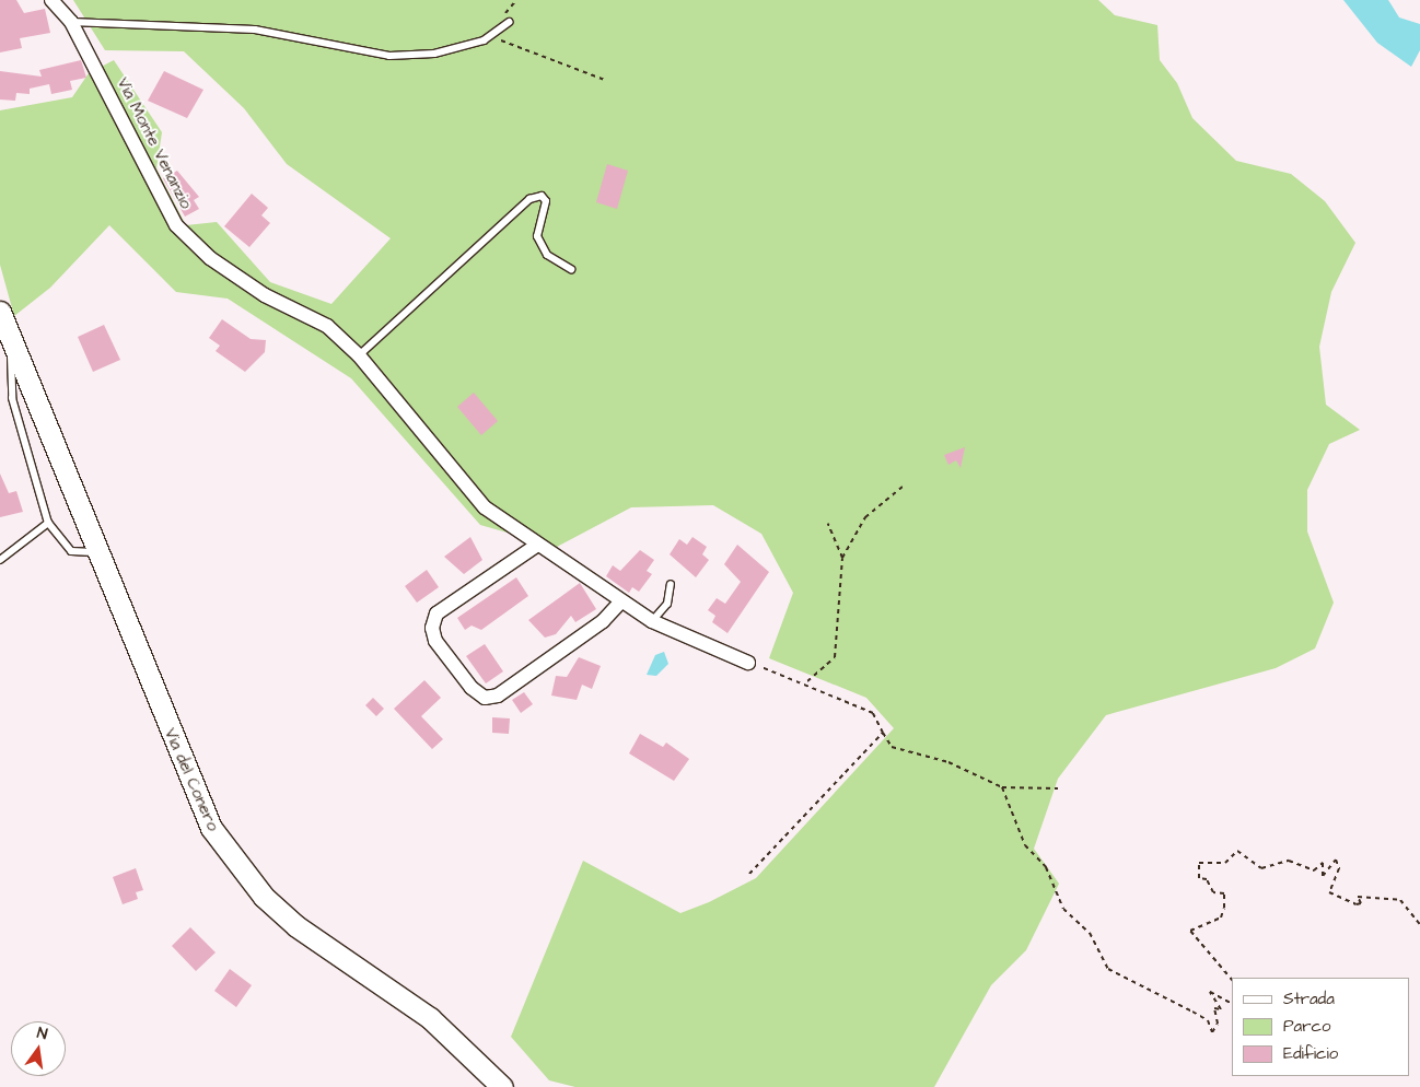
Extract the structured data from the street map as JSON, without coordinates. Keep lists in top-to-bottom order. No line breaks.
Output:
{"streets":{"main road":["Via del Conero"],"street":["Via Monte Venanzio"]},"legend":["Strada","Parco","Edificio"],"north":"top"}
